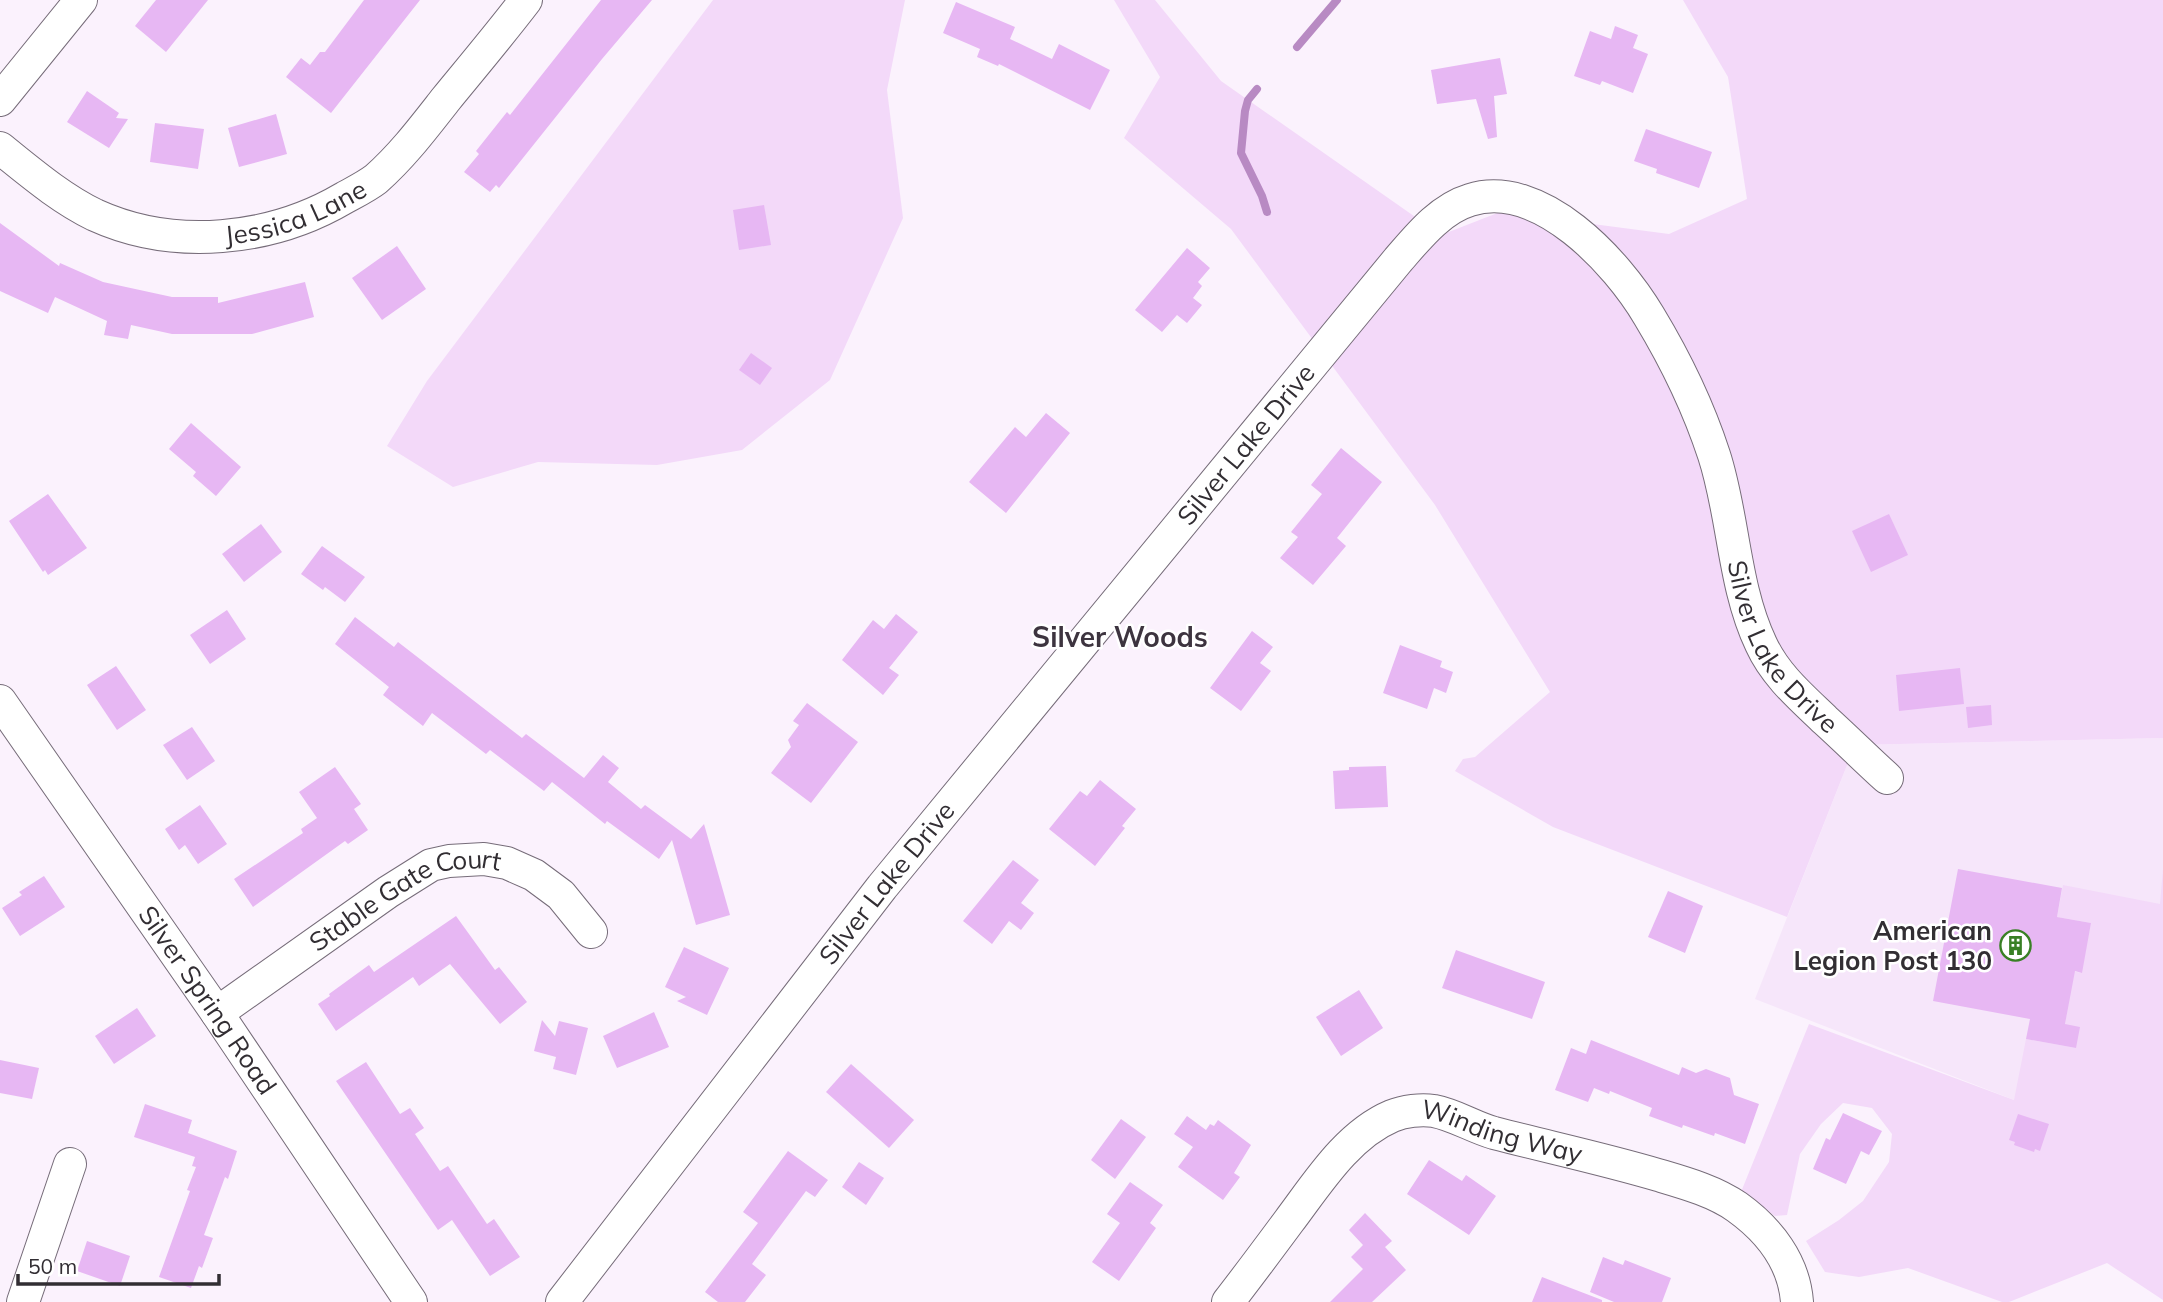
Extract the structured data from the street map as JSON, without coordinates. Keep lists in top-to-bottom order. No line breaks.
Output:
{"streets":{"street":["Jessica Lane","Silver Lake Drive","Stable Gate Court","Silver Spring Road","Winding Way"]},"crossings":[["Stable Gate Court","Silver Spring Road"]],"districts":["Silver Woods"],"places":{"building":["American Legion Post 130"]},"scale_bar":"50 m"}
